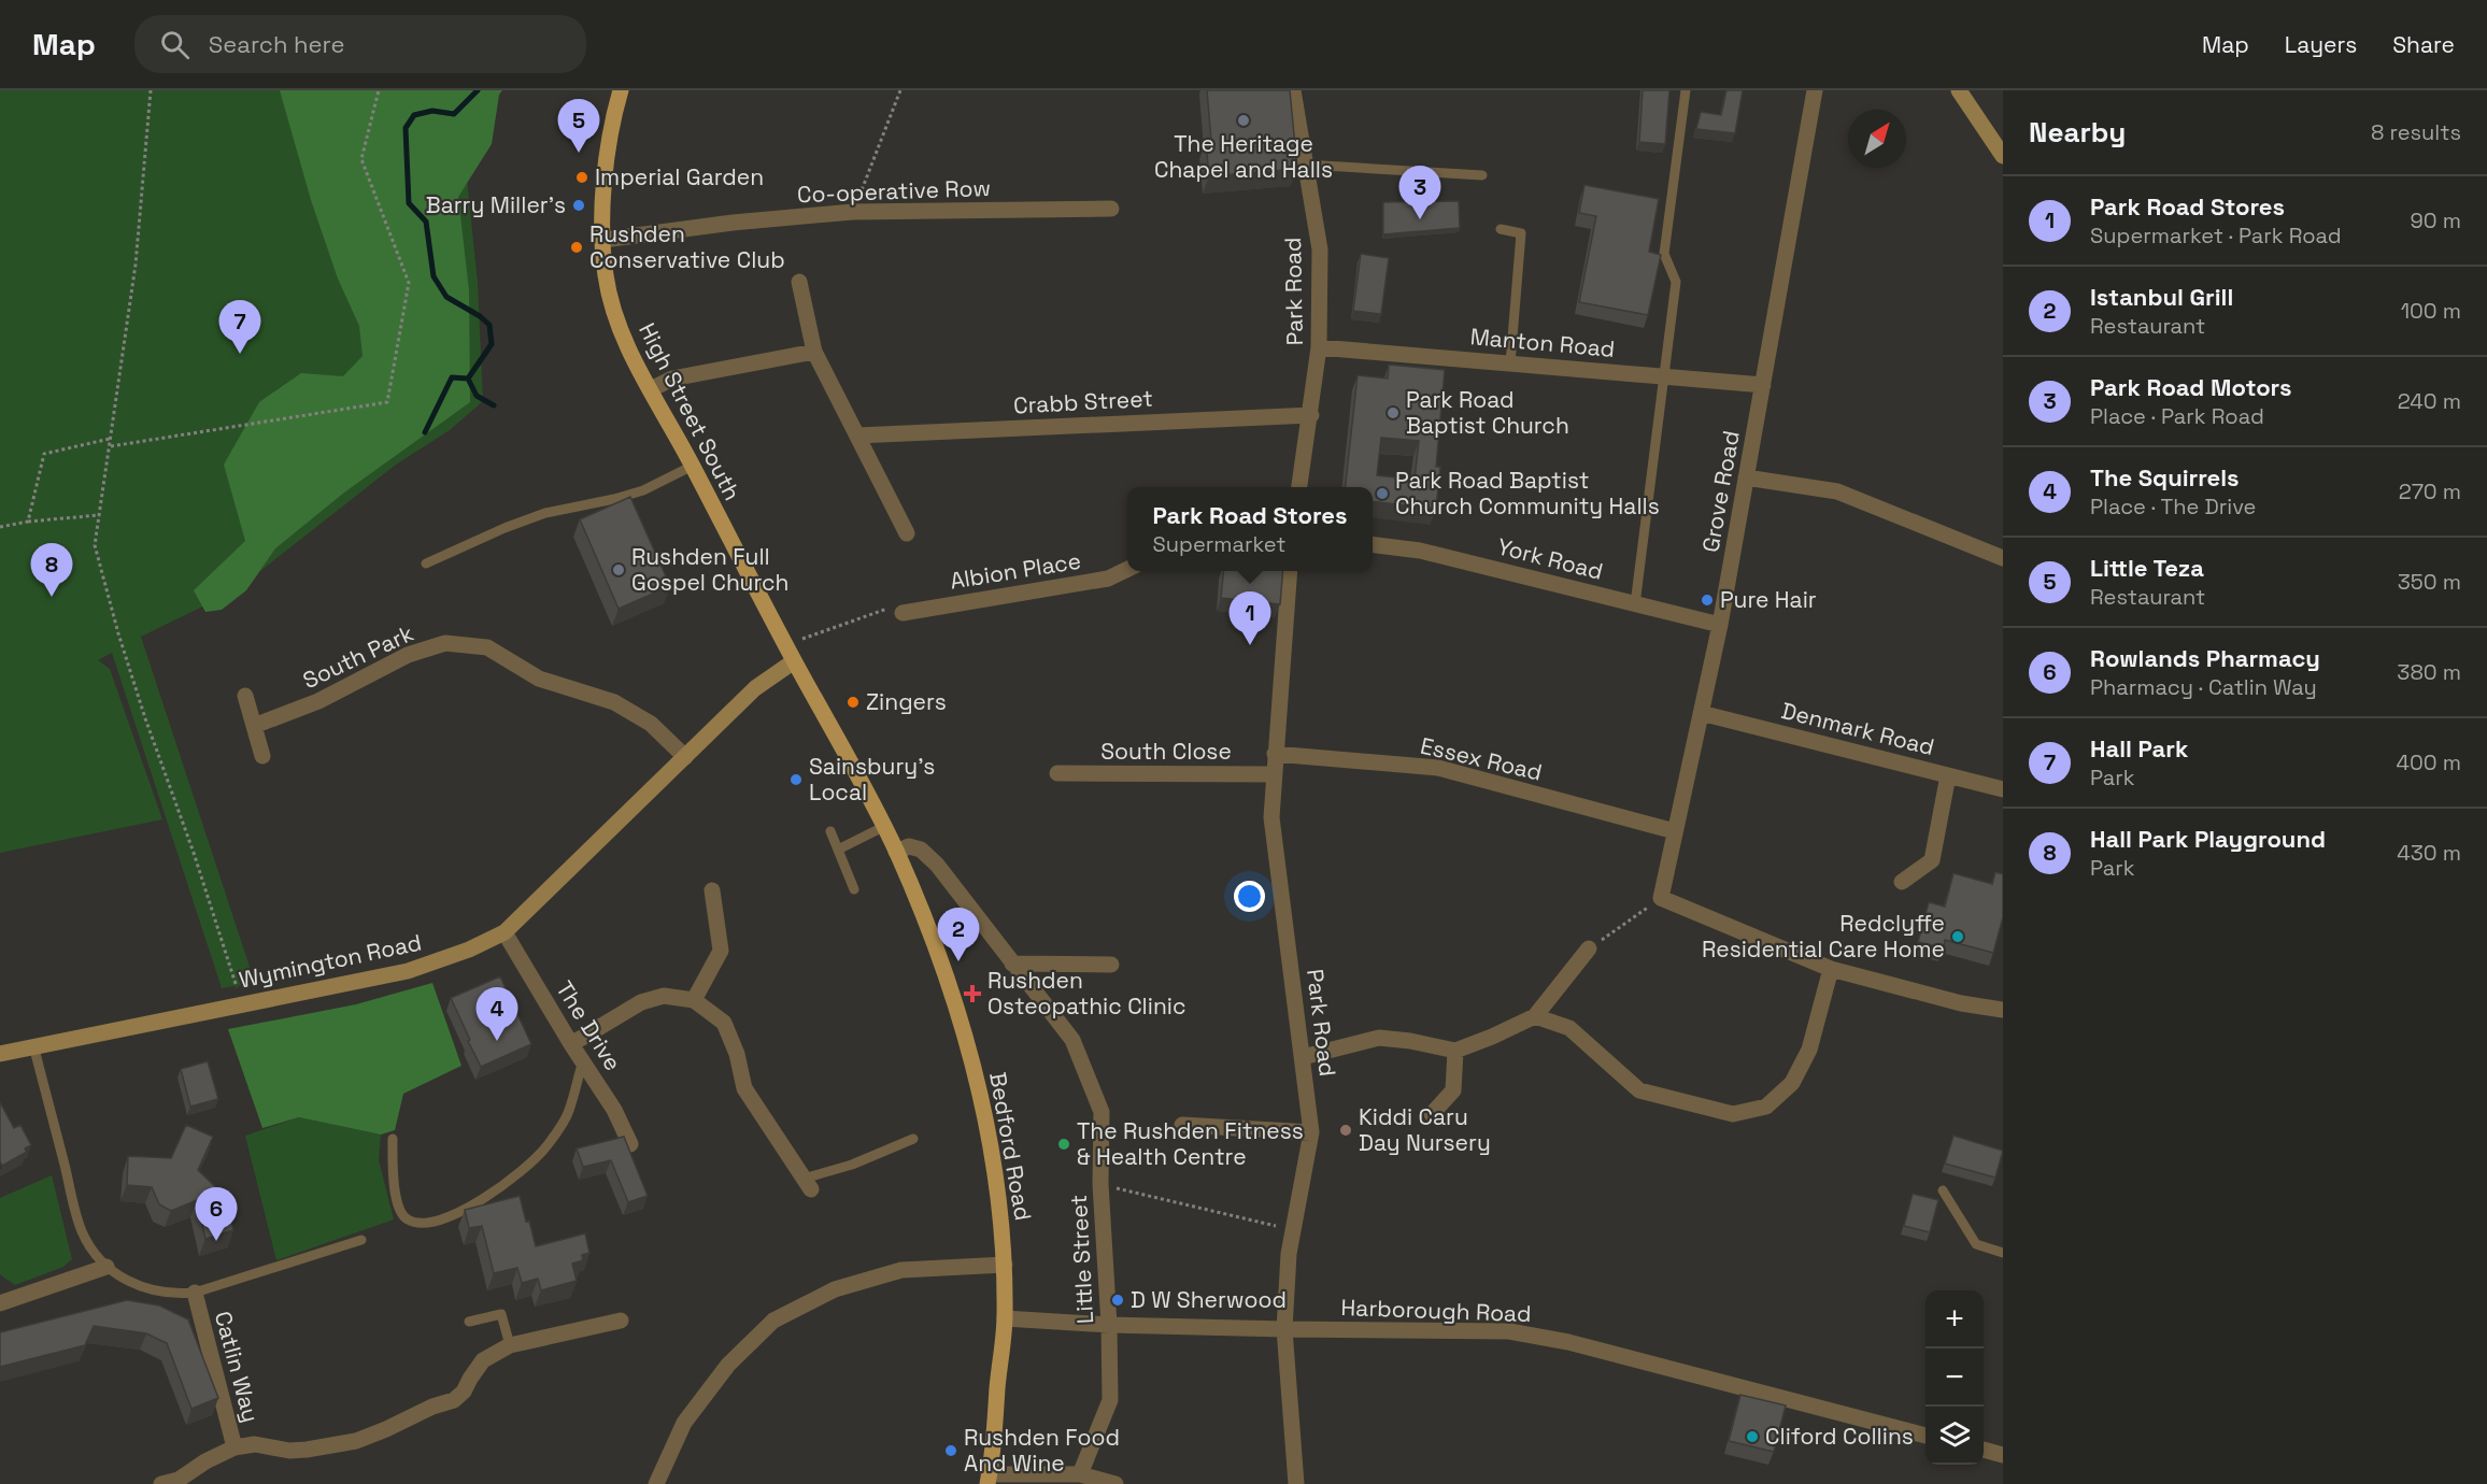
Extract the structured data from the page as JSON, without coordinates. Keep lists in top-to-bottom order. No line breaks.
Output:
{"streets":{"main road":["High Street South","Bedford Road"],"street":["Co-operative Row","Park Road","Manton Road","Crabb Street","Grove Road","York Road","Albion Place","South Park","Denmark Road","South Close","Essex Road","Wymington Road","The Drive","Little Street","Harborough Road","Catlin Way"]},"crossings":[["Co-operative Row","High Street South"],["Park Road","Manton Road"],["Park Road","Crabb Street"],["Park Road","South Close"],["Park Road","Essex Road"],["Park Road","Harborough Road"],["Manton Road","Grove Road"],["High Street South","Wymington Road"],["High Street South","Bedford Road"],["Grove Road","York Road"],["Grove Road","Denmark Road"],["Grove Road","Essex Road"],["South Park","Wymington Road"],["Wymington Road","The Drive"],["Wymington Road","Bedford Road"],["Bedford Road","Little Street"],["Bedford Road","Harborough Road"],["Little Street","Harborough Road"]],"places":{"other":["The Heritage Chapel and Halls","Imperial Garden","Barry Miller's","Rushden Conservative Club","Park Road Baptist Church","Park Road Baptist Church Community Halls","Rushden Full Gospel Church","Pure Hair","Zingers","Sainsbury's Local","Redclyffe Residential Care Home","Kiddi Caru Day Nursery","The Rushden Fitness & Health Centre","D W Sherwood","Cliford Collins","Rushden Food And Wine"],"health":["Rushden Osteopathic Clinic"]},"north":"top right","page":{"header":"Map","search":"Search here","nav":["Map","Layers","Share"],"heading":["Nearby","8 results"],"pins":["5","3","7","8","1","2","4","6"],"list":[{"mark":"1","name":"Park Road Stores","note":"Supermarket · Park Road","value":"90 m"},{"mark":"2","name":"Istanbul Grill","note":"Restaurant","value":"100 m"},{"mark":"3","name":"Park Road Motors","note":"Place · Park Road","value":"240 m"},{"mark":"4","name":"The Squirrels","note":"Place · The Drive","value":"270 m"},{"mark":"5","name":"Little Teza","note":"Restaurant","value":"350 m"},{"mark":"6","name":"Rowlands Pharmacy","note":"Pharmacy · Catlin Way","value":"380 m"},{"mark":"7","name":"Hall Park","note":"Park","value":"400 m"},{"mark":"8","name":"Hall Park Playground","note":"Park","value":"430 m"}],"popup":["Park Road Stores","Supermarket"],"map_buttons":["+","−"]}}
